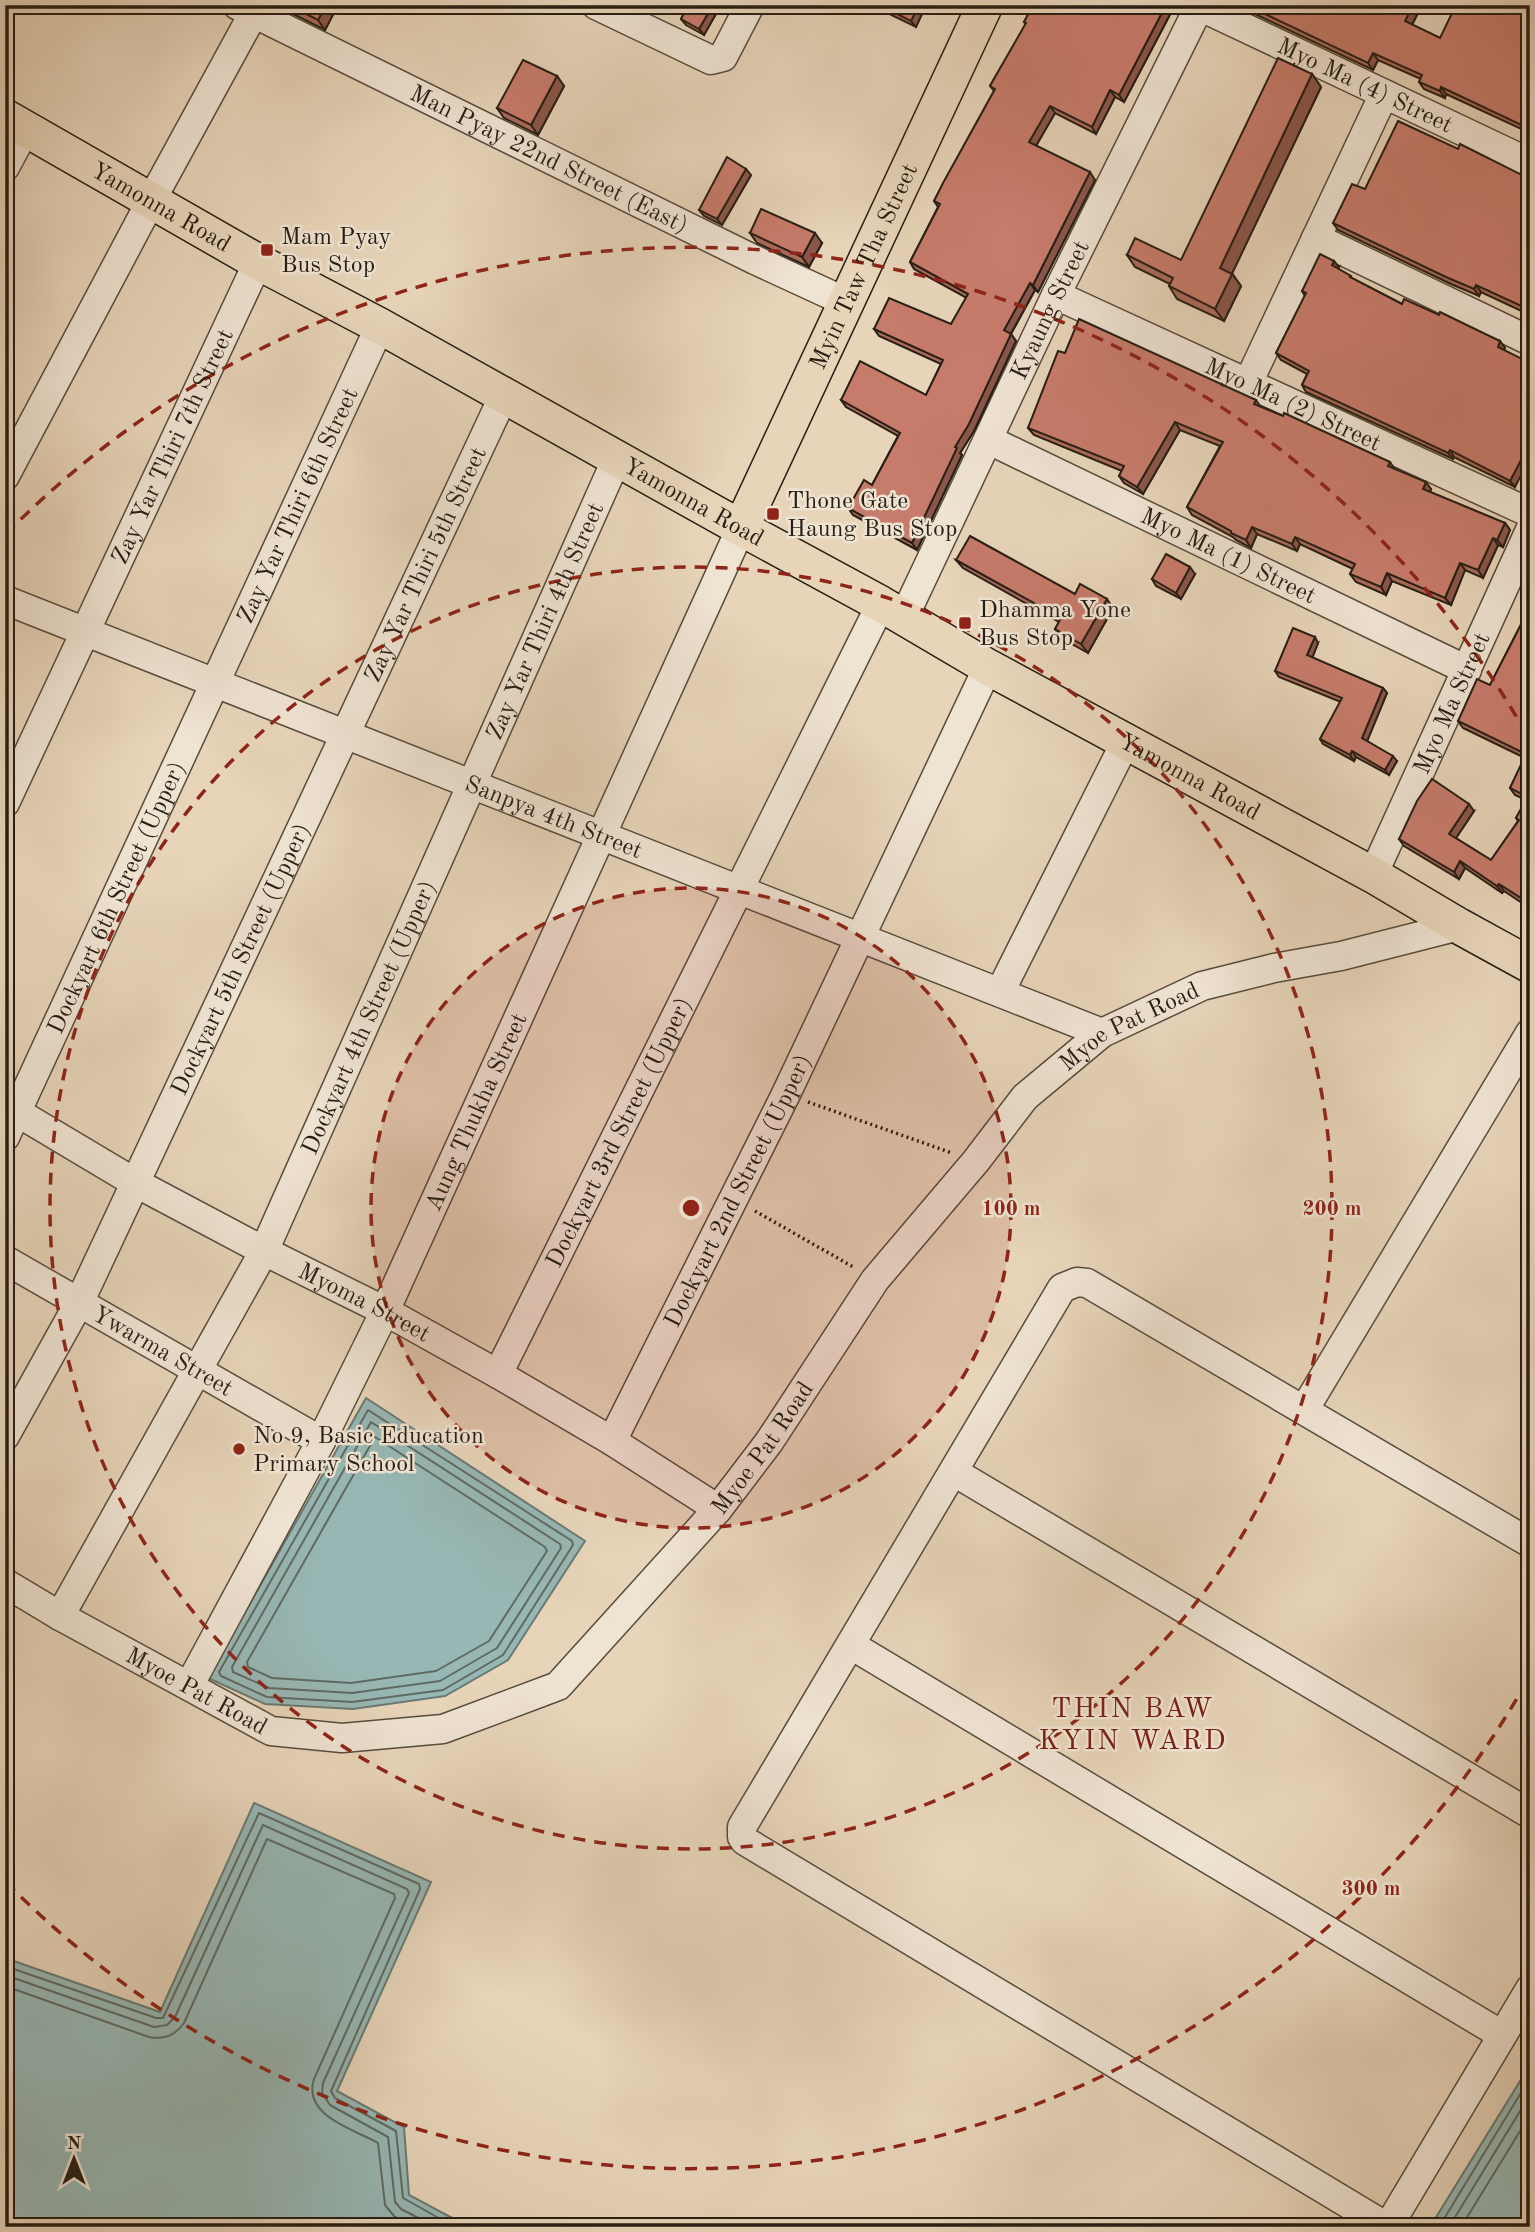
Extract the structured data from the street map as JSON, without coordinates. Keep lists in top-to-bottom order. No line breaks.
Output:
{"streets":{"main road":["Yamonna Road","Myin Taw Tha Street"],"street":["Myo Ma (4) Street","Man Pyay 22nd Street (East)","Kyaung Street","Myo Ma (2) Street","Zay Yar Thiri 7th Street","Zay Yar Thiri 6th Street","Myo Ma (1) Street","Zay Yar Thiri 5th Street","Zay Yar Thiri 4th Street","Myo Ma Street","Sanpya 4th Street","Dockyart 6th Street (Upper)","Dockyart 5th Street (Upper)","Dockyart 4th Street (Upper)","Myoe Pat Road","Aung Thukha Street","Dockyart 3rd Street (Upper)","Dockyart 2nd Street (Upper)","Myoma Street","Ywarma Street"]},"crossings":[["Myo Ma (4) Street","Kyaung Street"],["Man Pyay 22nd Street (East)","Myin Taw Tha Street"],["Yamonna Road","Myin Taw Tha Street"],["Yamonna Road","Kyaung Street"],["Yamonna Road","Zay Yar Thiri 7th Street"],["Yamonna Road","Zay Yar Thiri 6th Street"],["Yamonna Road","Zay Yar Thiri 5th Street"],["Yamonna Road","Zay Yar Thiri 4th Street"],["Yamonna Road","Myo Ma Street"],["Yamonna Road","Myoe Pat Road"],["Yamonna Road","Aung Thukha Street"],["Yamonna Road","Dockyart 3rd Street (Upper)"],["Yamonna Road","Dockyart 2nd Street (Upper)"],["Myin Taw Tha Street","Aung Thukha Street"],["Kyaung Street","Myo Ma (2) Street"],["Kyaung Street","Myo Ma (1) Street"],["Kyaung Street","Dockyart 3rd Street (Upper)"],["Zay Yar Thiri 7th Street","Sanpya 4th Street"],["Zay Yar Thiri 6th Street","Sanpya 4th Street"],["Zay Yar Thiri 6th Street","Dockyart 6th Street (Upper)"],["Myo Ma (1) Street","Myo Ma Street"],["Zay Yar Thiri 5th Street","Sanpya 4th Street"],["Zay Yar Thiri 5th Street","Dockyart 5th Street (Upper)"],["Zay Yar Thiri 4th Street","Sanpya 4th Street"],["Zay Yar Thiri 4th Street","Dockyart 4th Street (Upper)"],["Sanpya 4th Street","Dockyart 6th Street (Upper)"],["Sanpya 4th Street","Dockyart 5th Street (Upper)"],["Sanpya 4th Street","Dockyart 4th Street (Upper)"],["Sanpya 4th Street","Myoe Pat Road"],["Sanpya 4th Street","Aung Thukha Street"],["Sanpya 4th Street","Dockyart 3rd Street (Upper)"],["Sanpya 4th Street","Dockyart 2nd Street (Upper)"],["Dockyart 6th Street (Upper)","Myoma Street"],["Dockyart 5th Street (Upper)","Myoma Street"],["Dockyart 5th Street (Upper)","Ywarma Street"],["Dockyart 4th Street (Upper)","Myoe Pat Road"],["Dockyart 4th Street (Upper)","Myoma Street"],["Dockyart 4th Street (Upper)","Ywarma Street"],["Myoe Pat Road","Aung Thukha Street"],["Myoe Pat Road","Myoma Street"],["Aung Thukha Street","Myoma Street"],["Aung Thukha Street","Ywarma Street"],["Dockyart 3rd Street (Upper)","Myoma Street"],["Dockyart 2nd Street (Upper)","Myoma Street"]],"districts":["THIN BAW KYIN WARD"],"places":{"transit":["Mam Pyay Bus Stop","Thone Gate Haung Bus Stop","Dhamma Yone Bus Stop"],"other":["No 9, Basic Education Primary School"]},"north":"top","rings":["100 m","200 m","300 m"]}
